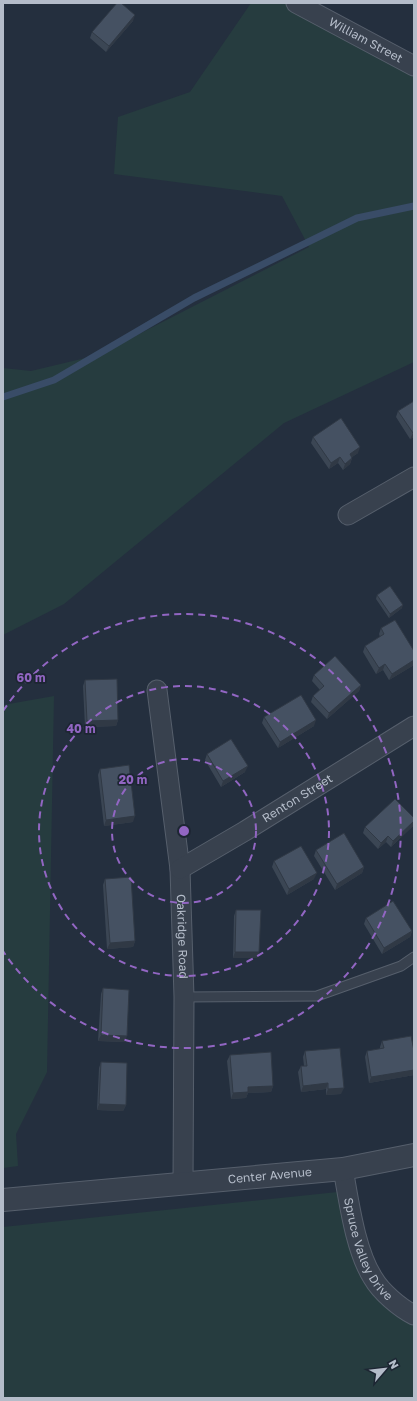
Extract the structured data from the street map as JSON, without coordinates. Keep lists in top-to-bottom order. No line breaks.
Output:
{"streets":{"street":["William Street","Renton Street","Oakridge Road","Center Avenue","Spruce Valley Drive"]},"crossings":[["Renton Street","Oakridge Road"],["Oakridge Road","Center Avenue"],["Center Avenue","Spruce Valley Drive"]],"north":"top right","rings":["60 m","40 m","20 m"]}
